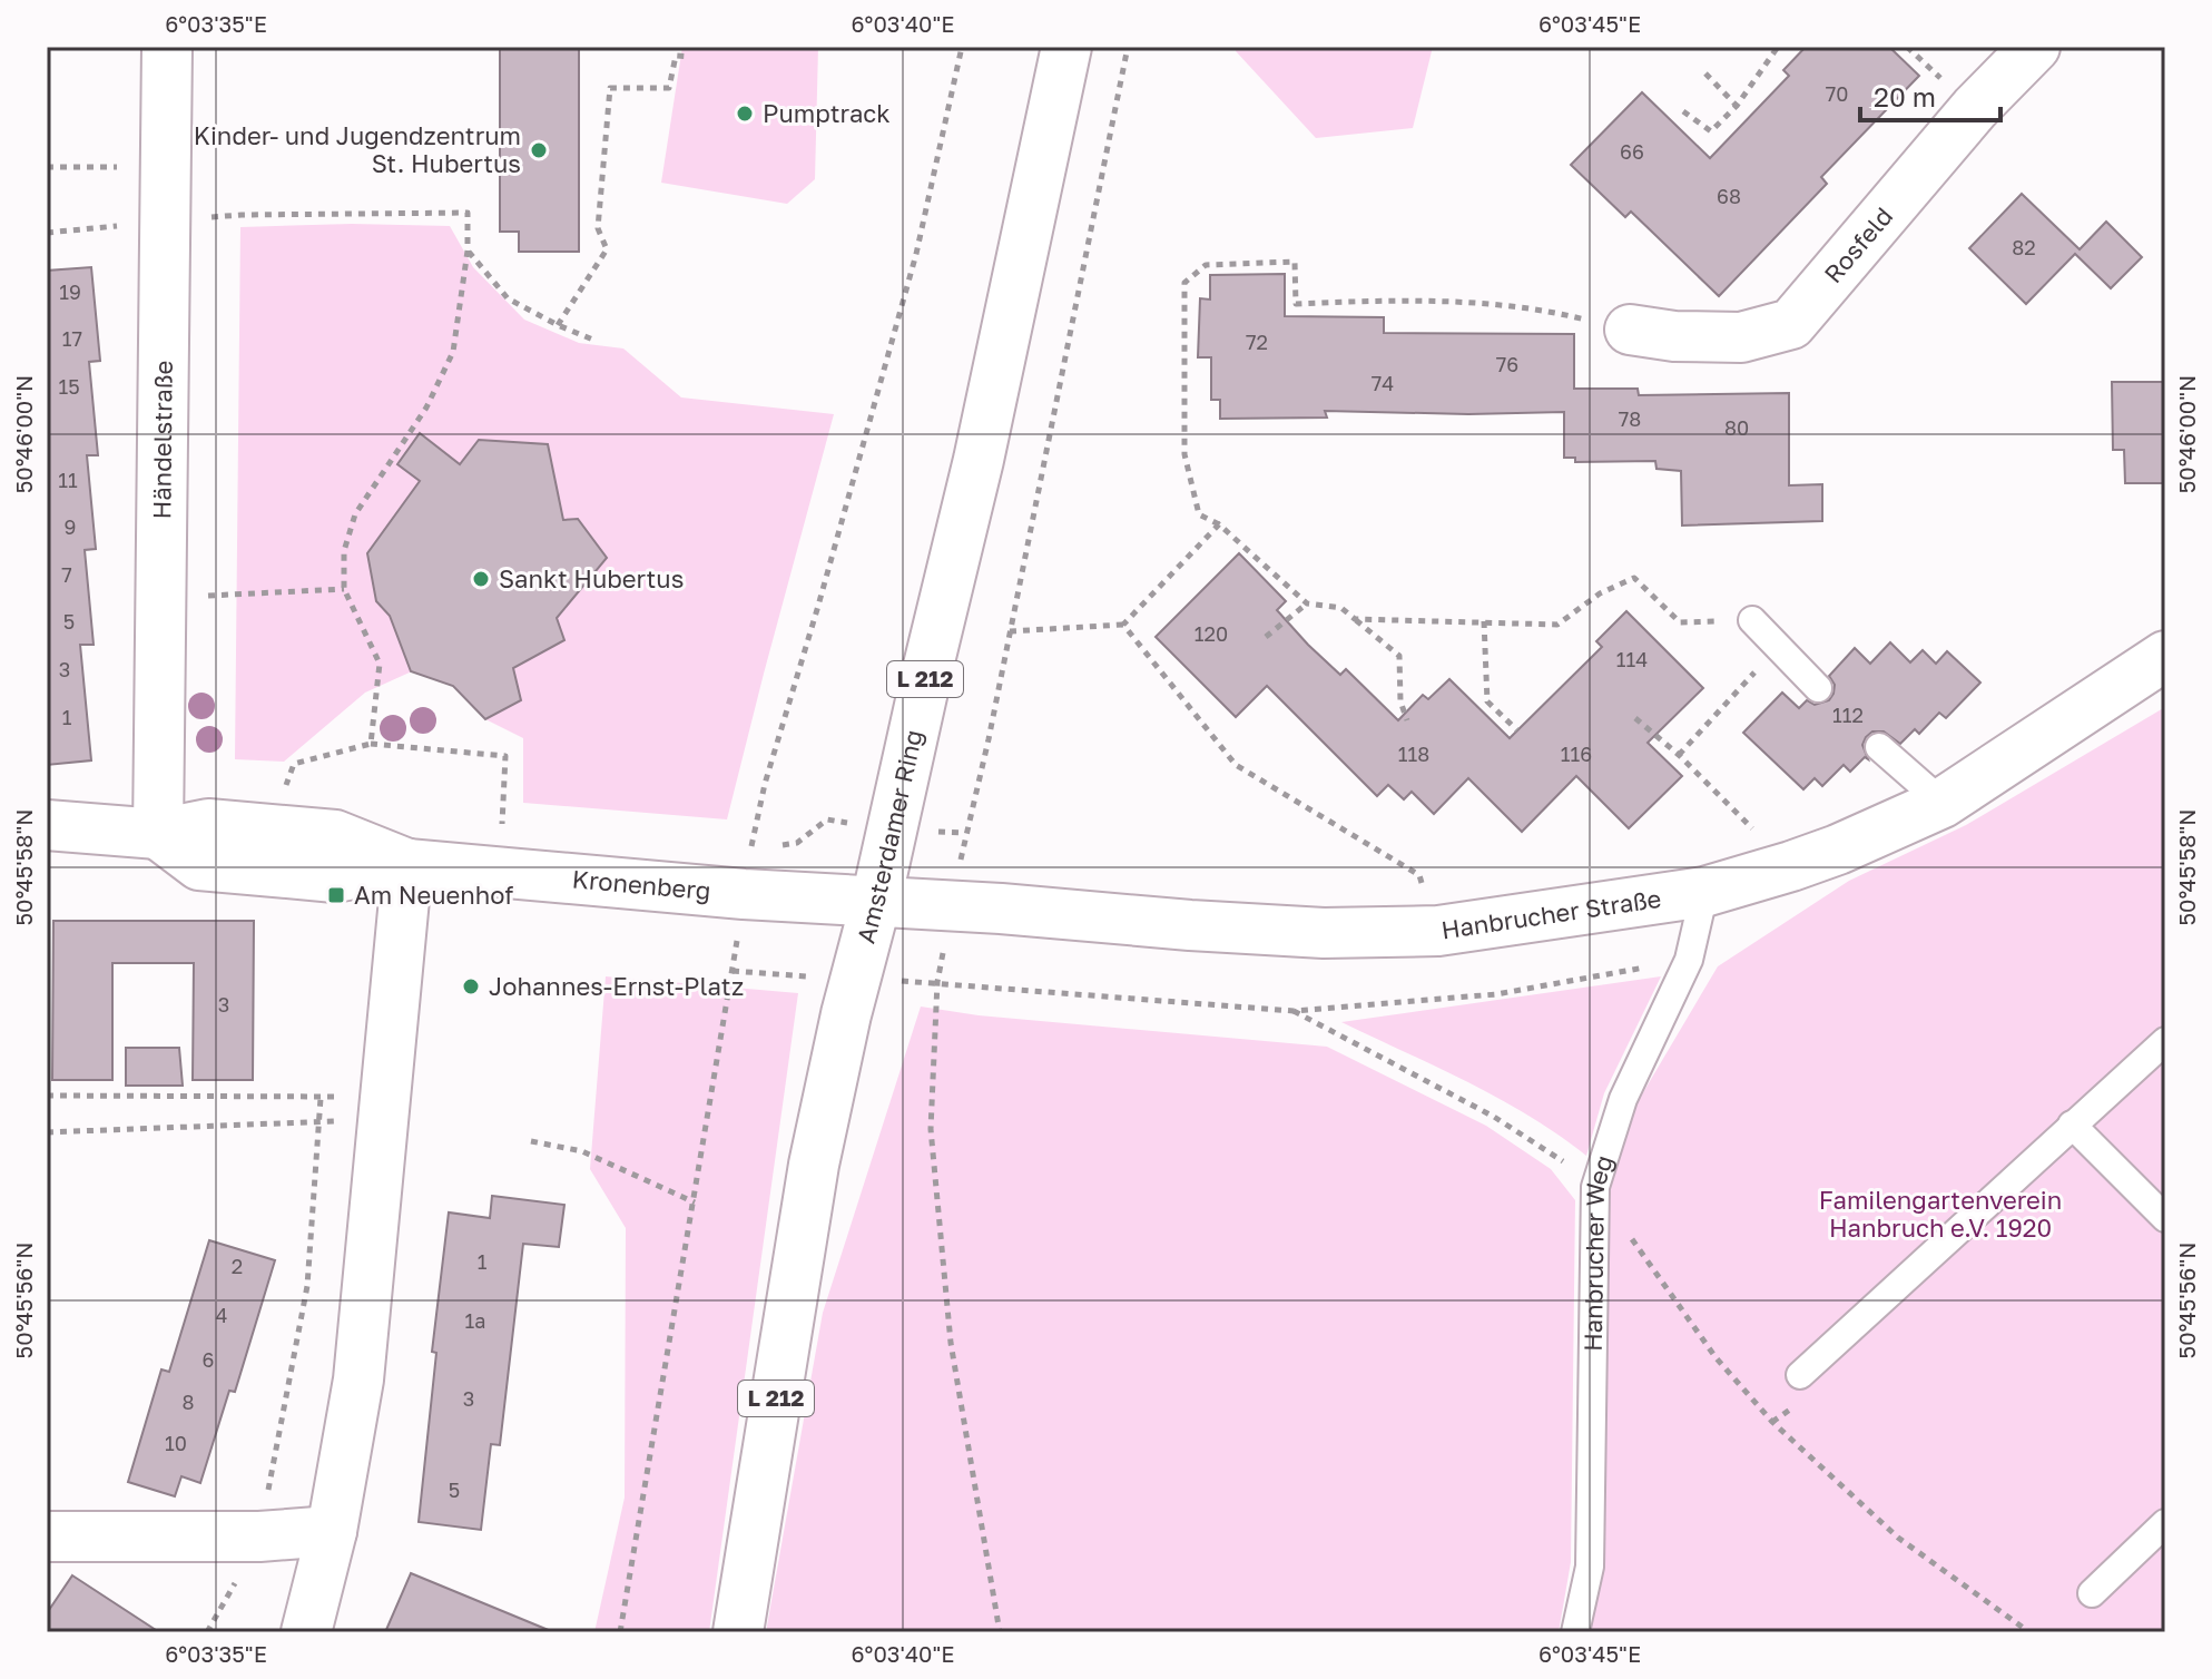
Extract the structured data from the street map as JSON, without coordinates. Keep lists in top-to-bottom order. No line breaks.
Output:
{"streets":{"street":["Rosfeld","Händelstraße","L 212","Amsterdamer Ring","Kronenberg","Hanbrucher Straße"],"lane":["Hanbrucher Weg"]},"crossings":[["Händelstraße","Kronenberg"],["Amsterdamer Ring","Kronenberg"],["Amsterdamer Ring","Hanbrucher Straße"],["Kronenberg","Hanbrucher Straße"],["Hanbrucher Straße","Hanbrucher Weg"]],"parks":["Familengartenverein Hanbruch e.V. 1920"],"places":{"other":["Pumptrack","Kinder- und Jugendzentrum St. Hubertus","Sankt Hubertus","Johannes-Ernst-Platz"],"transit":["Am Neuenhof"]},"house_numbers":["70","66","68","82","19","17","72","76","74","15","78","80","11","9","7","5","120","114","3","112","1","118","116","3","1","2","4","1a","6","3","8","10","5"],"scale_bar":"20 m","coordinates":["6°03'35\"E","6°03'40\"E","6°03'45\"E","50°46'00\"N","50°45'58\"N","50°45'56\"N"]}
